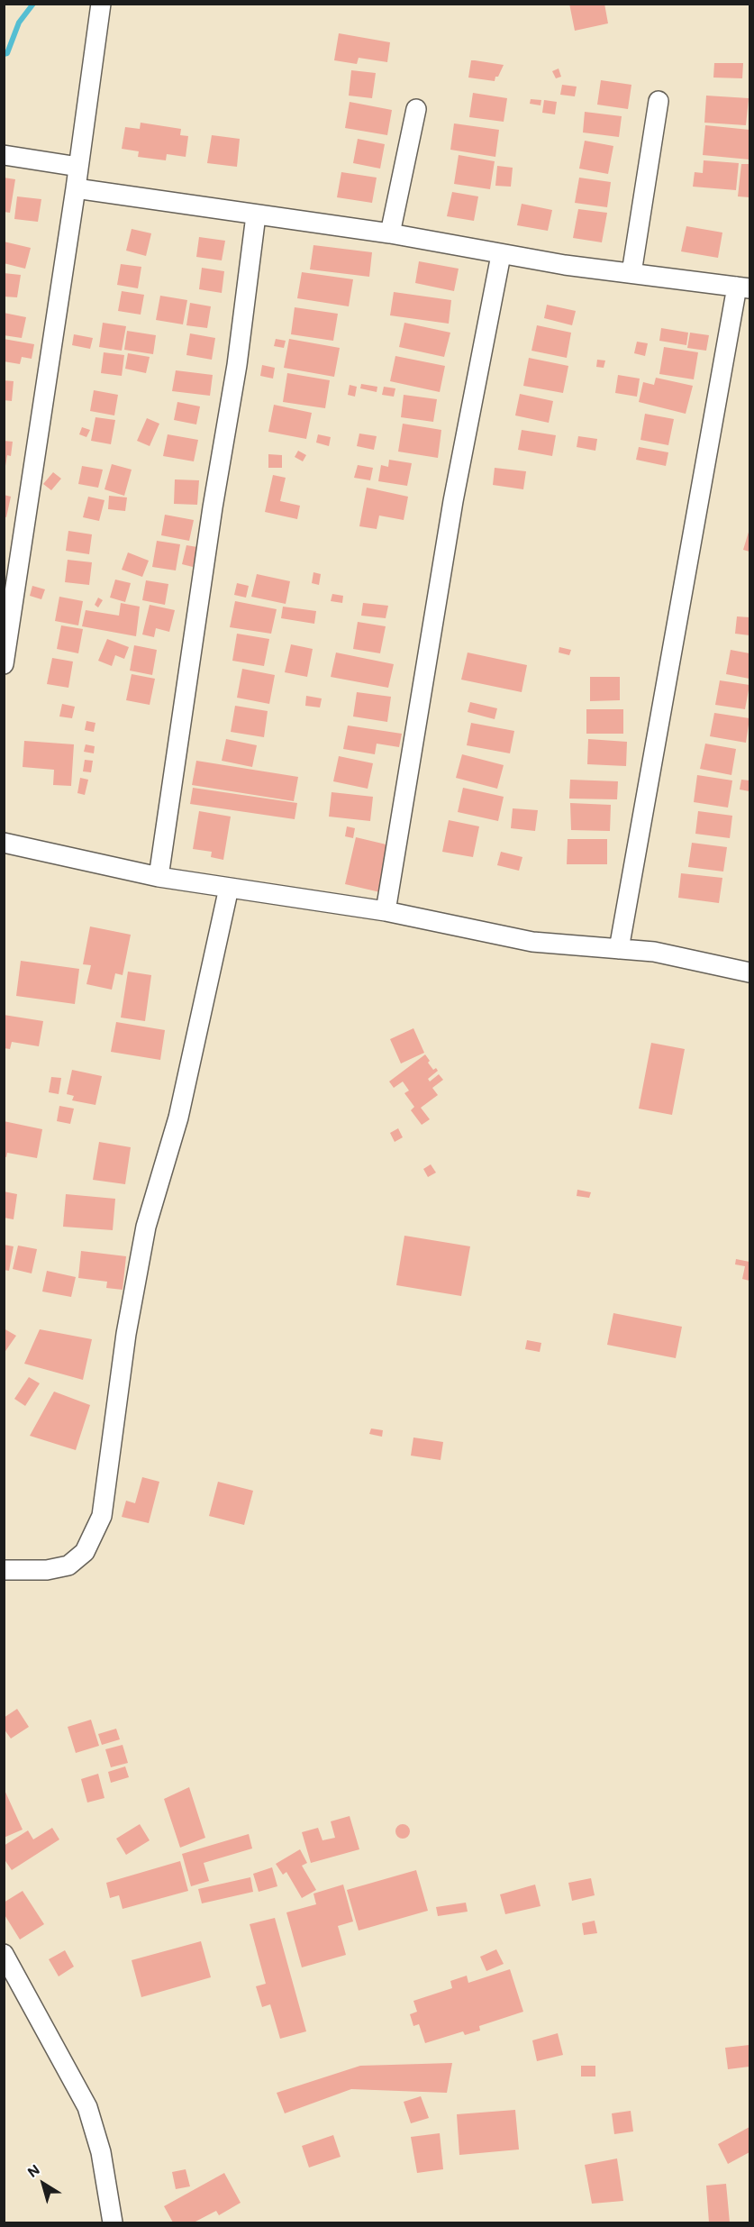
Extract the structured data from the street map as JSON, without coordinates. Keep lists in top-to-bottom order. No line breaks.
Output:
{"north":"top left"}
